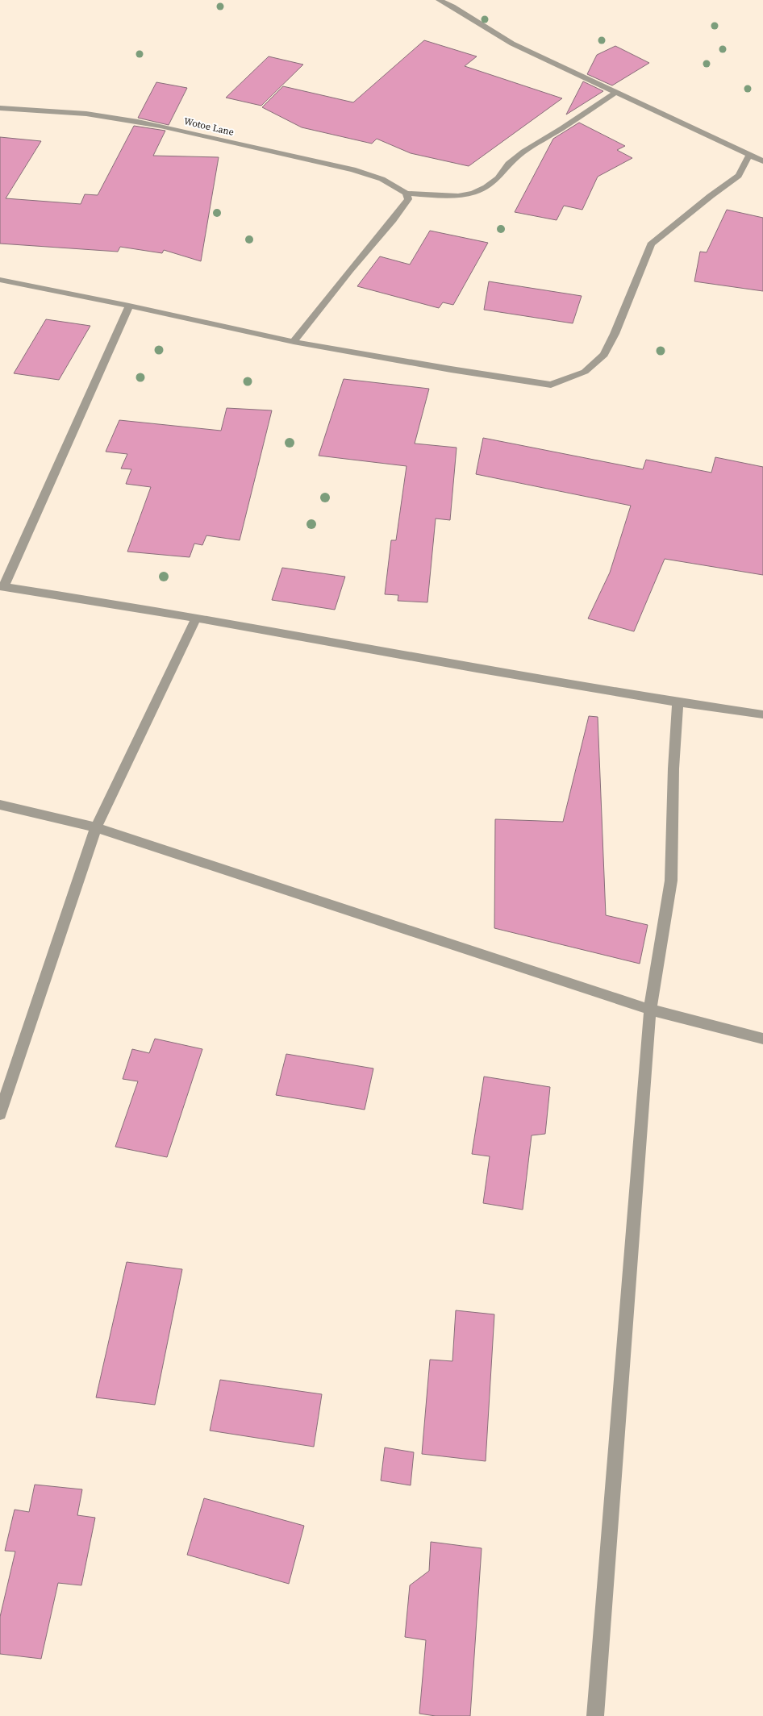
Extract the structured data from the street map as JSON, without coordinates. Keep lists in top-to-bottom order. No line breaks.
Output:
{"streets":{"street":["Wotoe Lane"]}}
